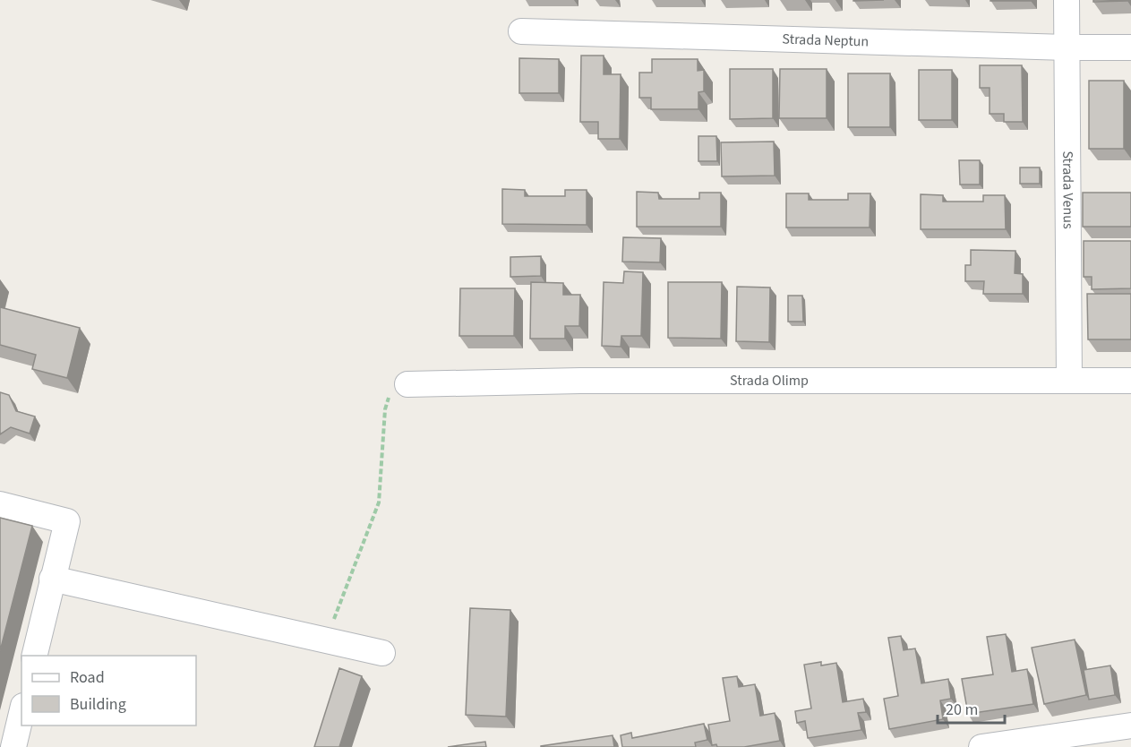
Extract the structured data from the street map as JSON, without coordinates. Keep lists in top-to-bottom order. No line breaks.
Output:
{"streets":{"street":["Strada Neptun","Strada Venus","Strada Olimp"]},"crossings":[["Strada Neptun","Strada Venus"],["Strada Venus","Strada Olimp"]],"legend":["Road","Building"],"scale_bar":"20 m"}
